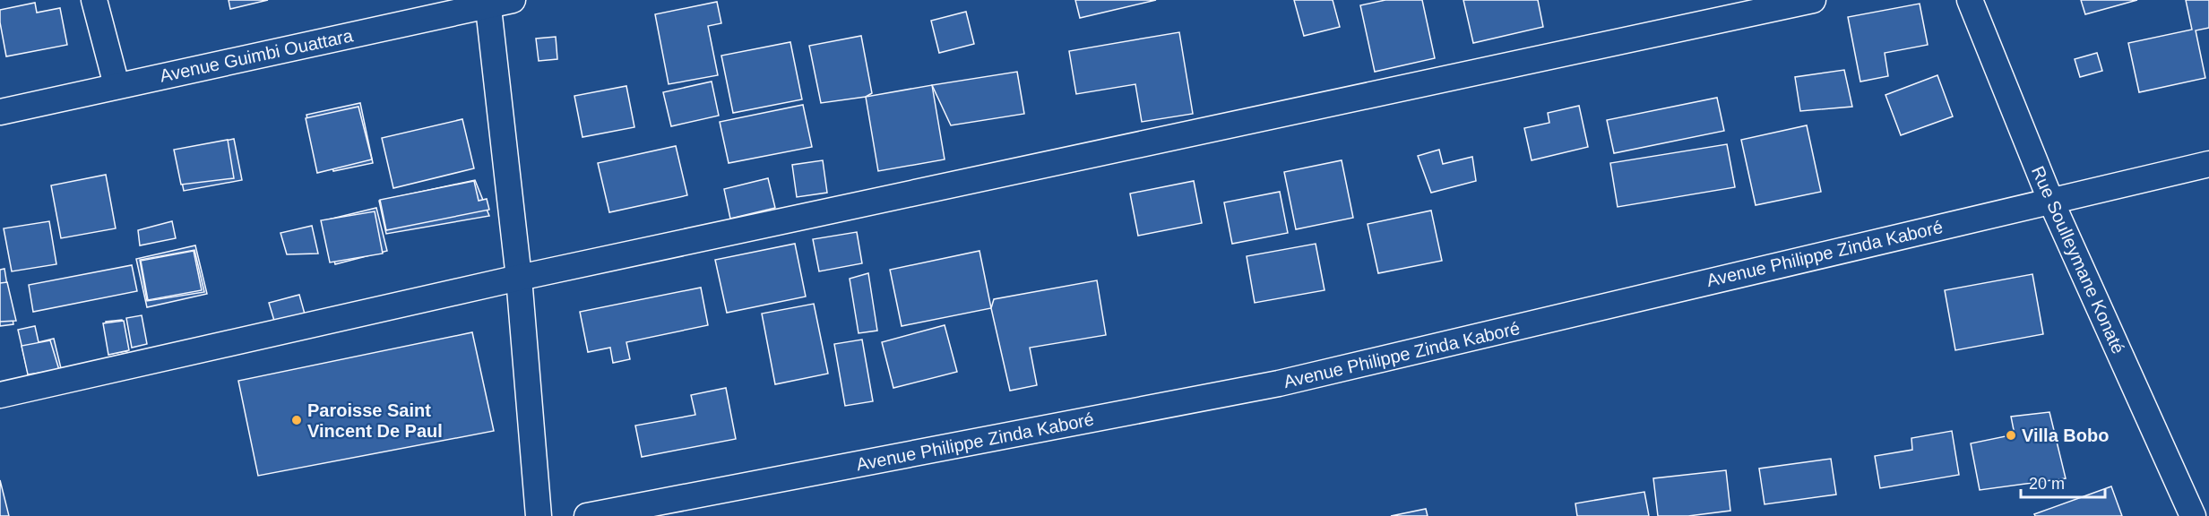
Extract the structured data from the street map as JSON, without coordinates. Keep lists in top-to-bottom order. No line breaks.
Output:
{"streets":{"street":["Avenue Guimbi Ouattara","Avenue Philippe Zinda Kaboré","Rue Soulleymane Konaté"]},"crossings":[["Avenue Philippe Zinda Kaboré","Rue Soulleymane Konaté"]],"places":["Paroisse Saint Vincent De Paul","Villa Bobo"],"scale_bar":"20 m"}
